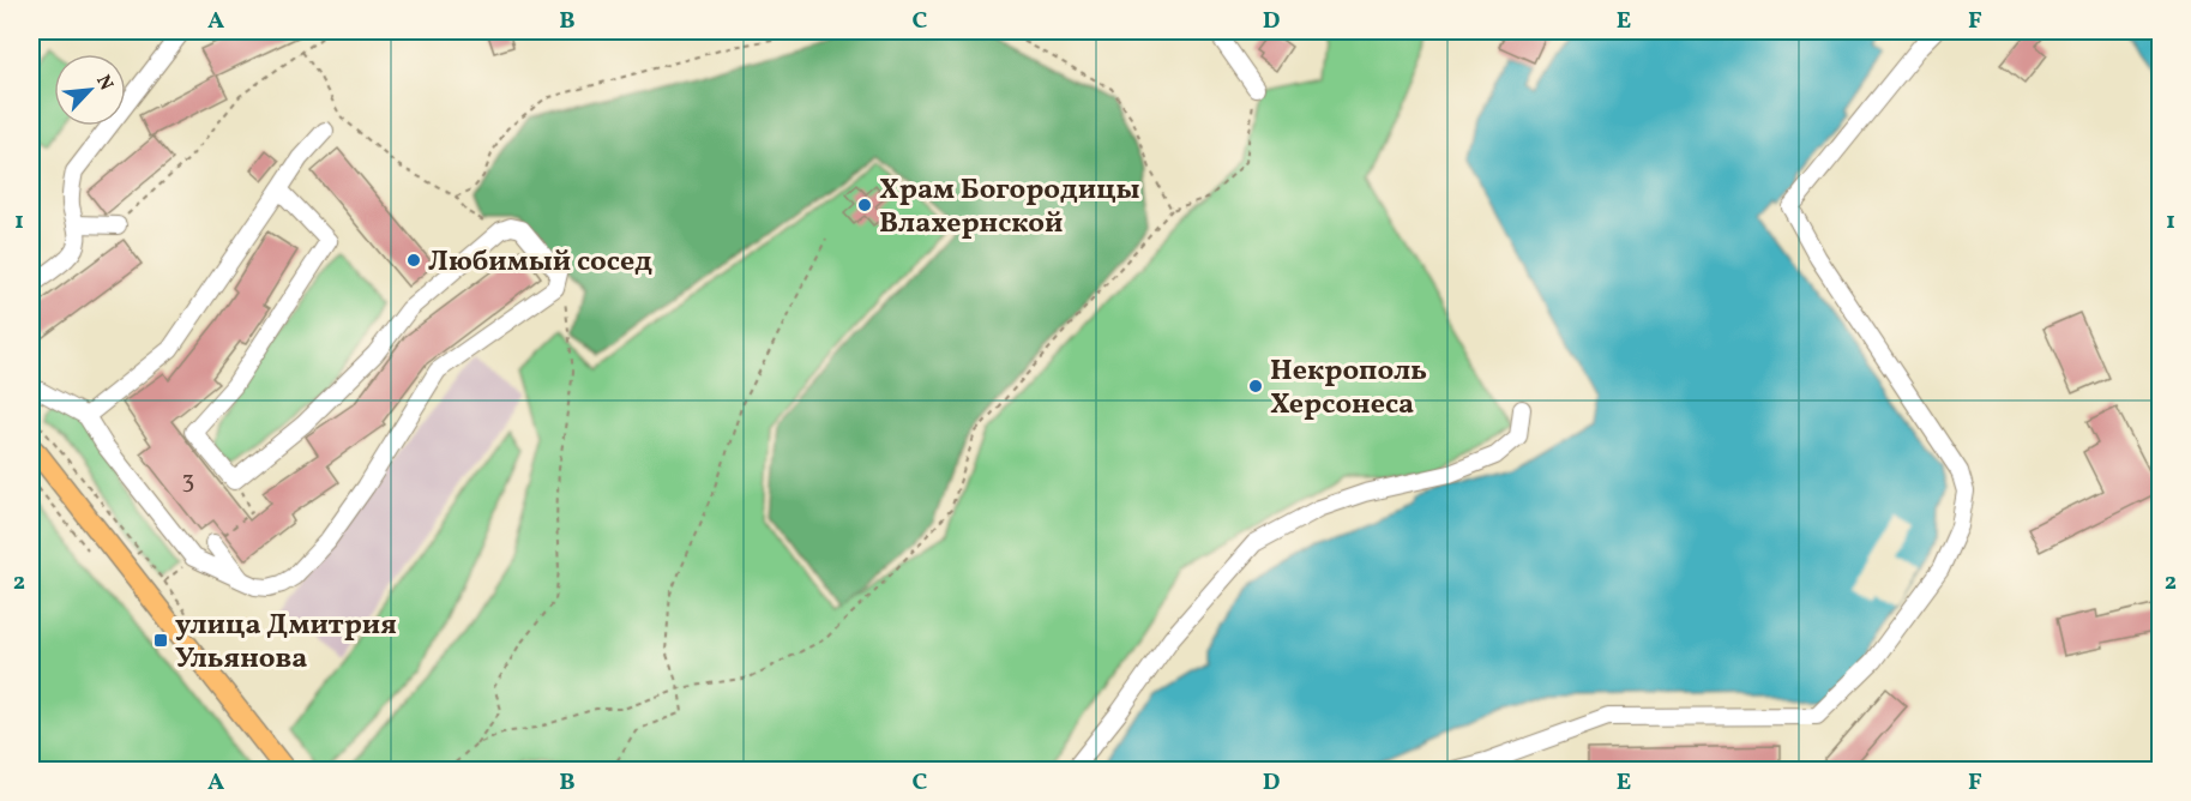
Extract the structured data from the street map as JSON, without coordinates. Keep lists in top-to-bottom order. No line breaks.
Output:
{"places":{"other":["Храм Богородицы Влахернской","Любимый сосед","Некрополь Херсонеса"],"transit":["улица Дмитрия Ульянова"]},"house_numbers":["3"],"north":"top right","grid":{"columns":["A","B","C","D","E","F"],"rows":["1","2"]}}
